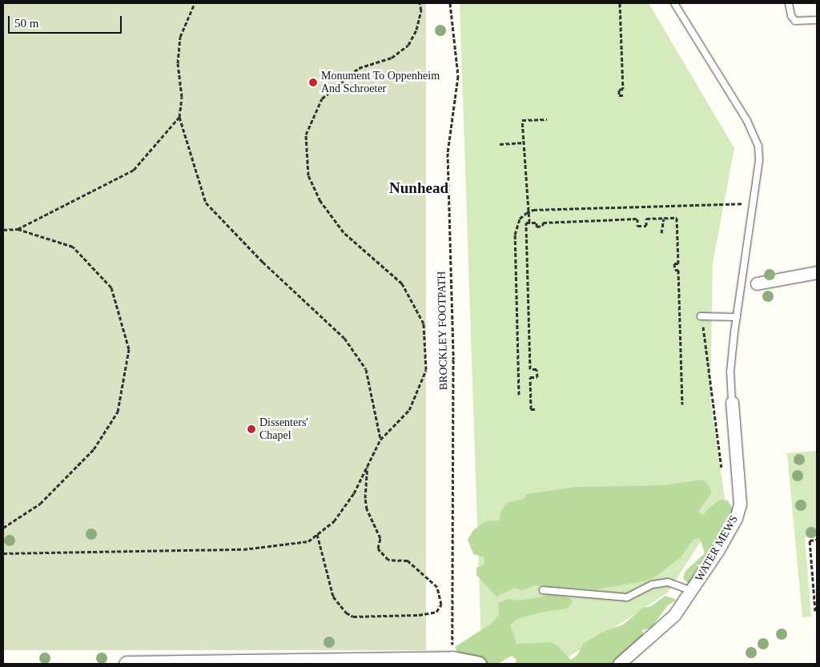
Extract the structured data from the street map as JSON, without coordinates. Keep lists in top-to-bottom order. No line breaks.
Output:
{"streets":{"street":["WATER MEWS"],"path":["BROCKLEY FOOTPATH"]},"districts":["Nunhead"],"places":["Monument To Oppenheim And Schroeter","Dissenters' Chapel"],"scale_bar":"50 m"}
